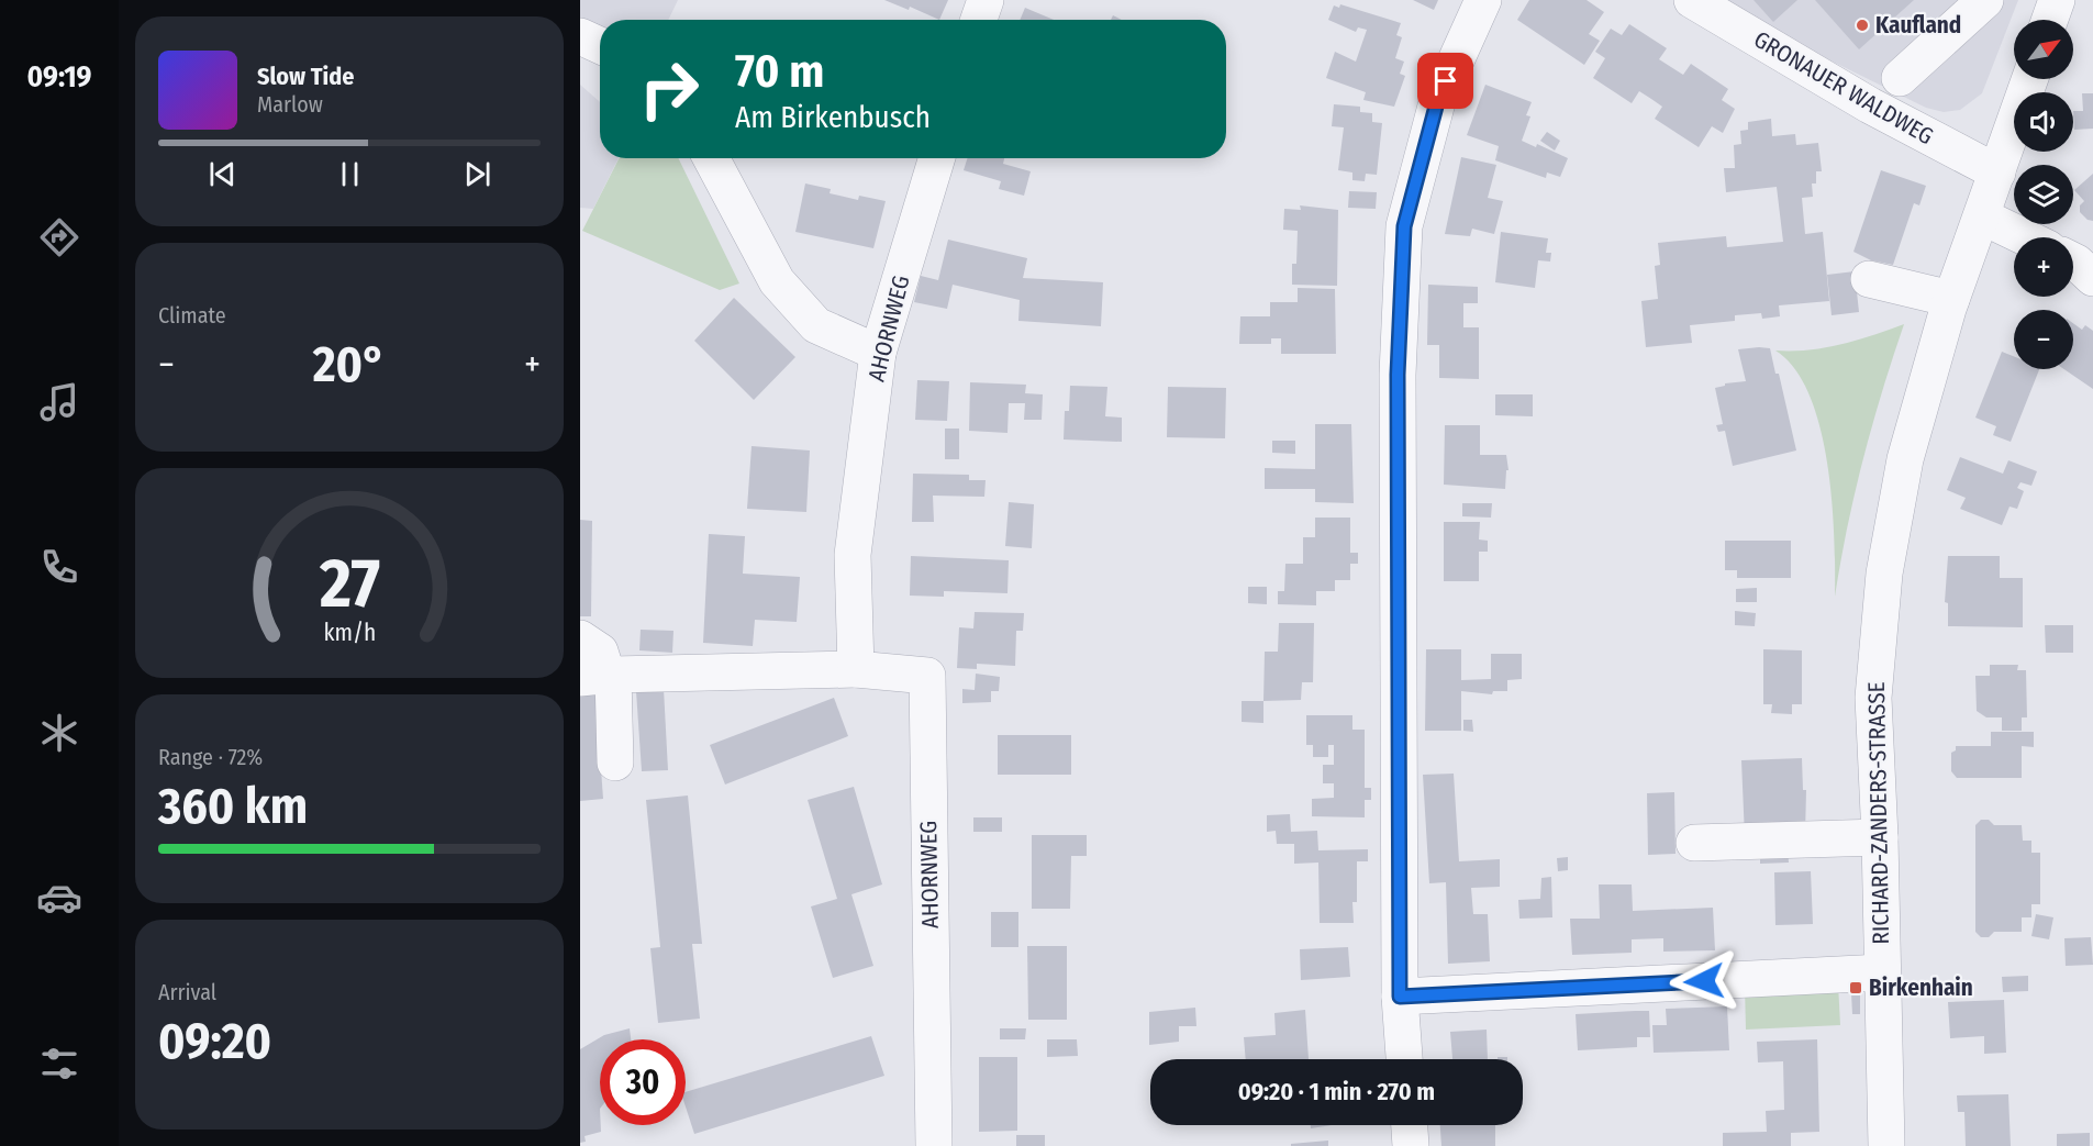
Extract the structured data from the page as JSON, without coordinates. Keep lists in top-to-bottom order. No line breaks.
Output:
{"streets":{"street":["GRONAUER WALDWEG","AHORNWEG","RICHARD-ZANDERS-STRASSE"]},"crossings":[["GRONAUER WALDWEG","RICHARD-ZANDERS-STRASSE"]],"places":{"other":["Kaufland"],"transit":["Birkenhain"]},"north":"top right","page":{"tabs":"09:19","map_buttons":["+","−"],"turn":["70 m","Am Birkenbusch"],"song":["Slow Tide","Marlow"],"tile":["Climate",["Range · 72%","360 km"],["Arrival","09:20"]],"heat":["−","20°","+"],"limit":"30","trip":"09:20 · 1 min · 270 m","gauge":["27","km/h"]}}
